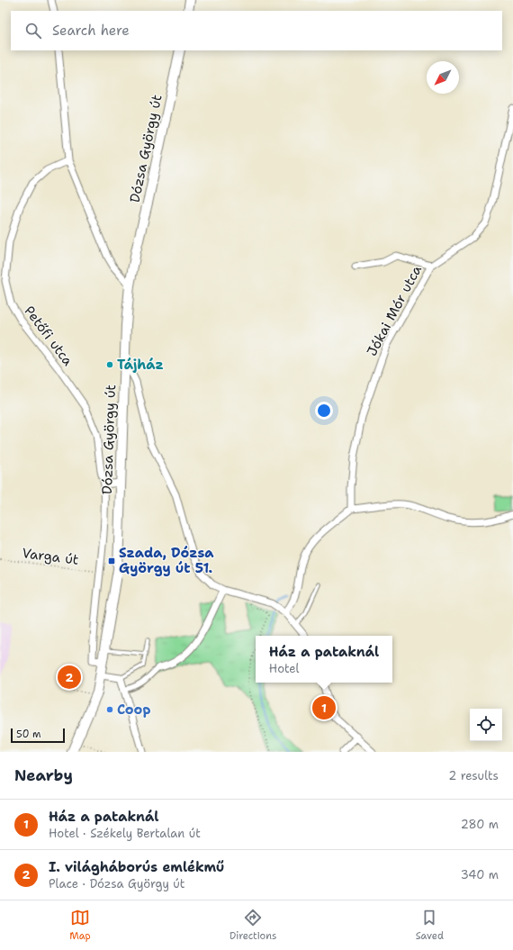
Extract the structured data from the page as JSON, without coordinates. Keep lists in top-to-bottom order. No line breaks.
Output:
{"streets":{"main road":["Dózsa György út"],"street":["Jókai Mór utca","Petőfi utca"],"path":["Varga út"]},"crossings":[["Dózsa György út","Petőfi utca"],["Dózsa György út","Varga út"]],"places":{"other":["Tájház","Coop"],"transit":["Szada, Dózsa György út 51."]},"scale_bar":"50 m","north":"bottom left","page":{"search":"Search here","popup":["Ház a pataknál","Hotel"],"pins":["2","1"],"scale":"50 m","heading":["Nearby","2 results"],"list":[{"mark":"1","name":"Ház a pataknál","note":"Hotel · Székely Bertalan út","value":"280 m"},{"mark":"2","name":"I. világháborús emlékmű","note":"Place · Dózsa György út","value":"340 m"}],"nav":["Map","Directions","Saved"]}}
